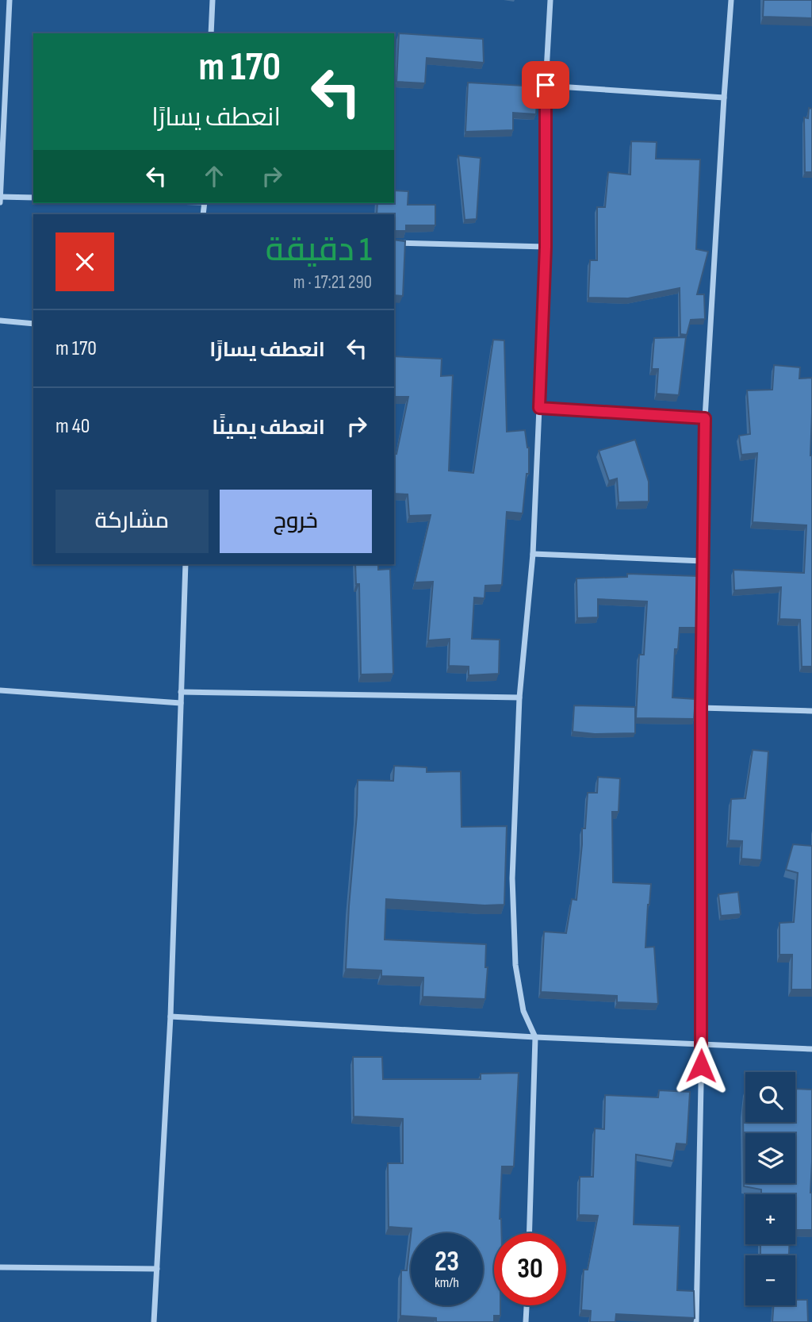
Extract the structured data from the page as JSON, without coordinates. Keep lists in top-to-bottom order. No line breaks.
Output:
{"page":{"turn":["170 m","انعطف يسارًا"],"heading":["1 دقيقة","290 m · 17:21"],"list":[{"name":"انعطف يسارًا","value":"170 m"},{"name":"انعطف يمينًا","value":"40 m"}],"buttons":["خروج","مشاركة"],"map_buttons":["+","−"],"speed":"23 km/h","limit":"30"}}
